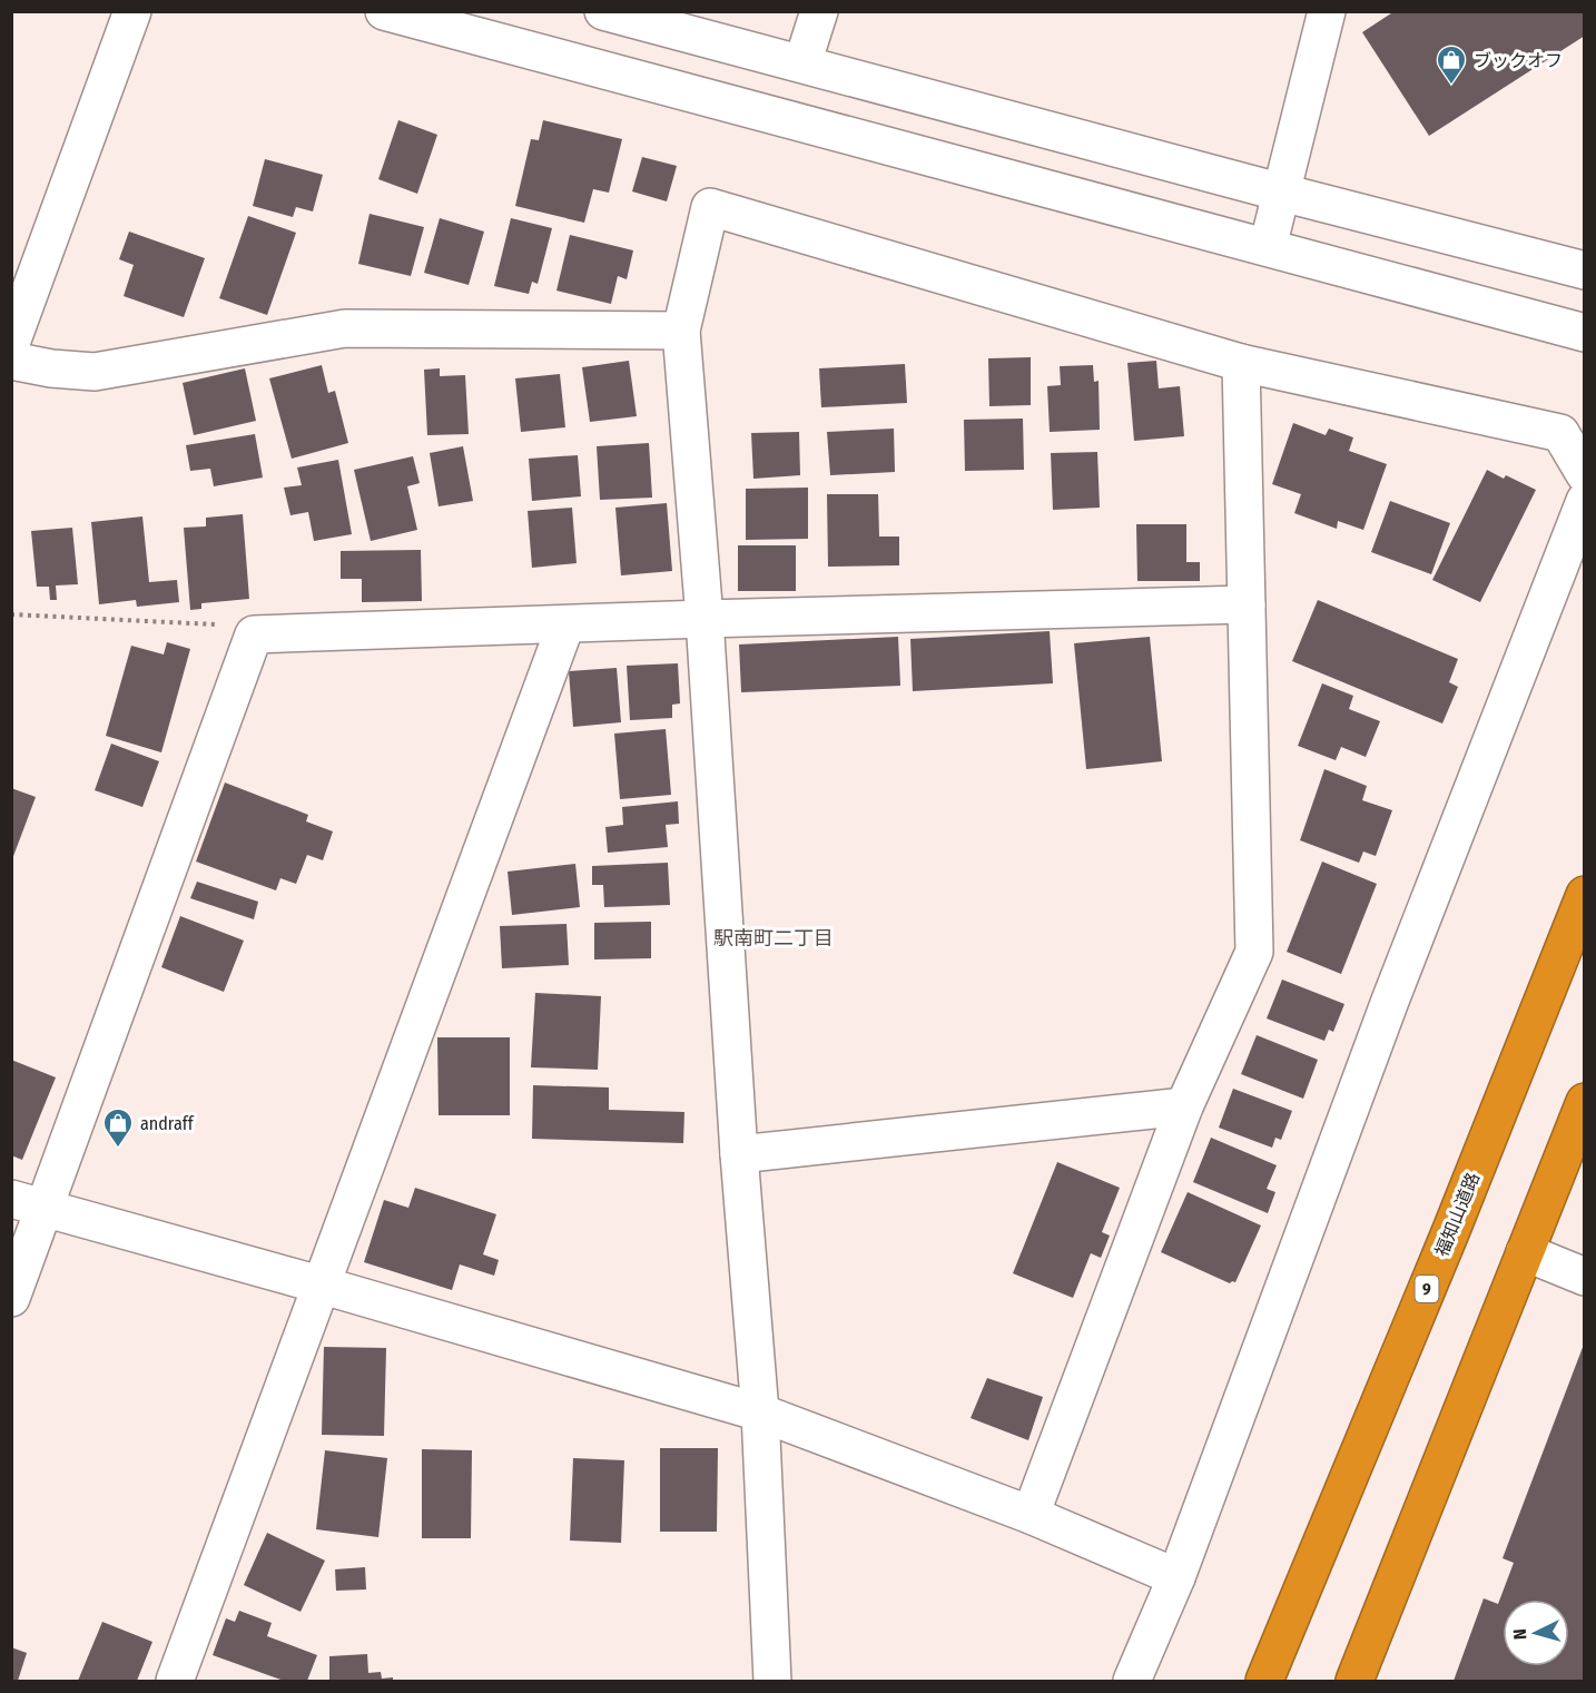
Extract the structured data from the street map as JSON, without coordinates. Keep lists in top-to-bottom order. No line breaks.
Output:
{"streets":{"highway":["福知山道路","9"]},"districts":["駅南町二丁目"],"places":{"shop":["ブックオフ","andraff"]},"north":"left"}
